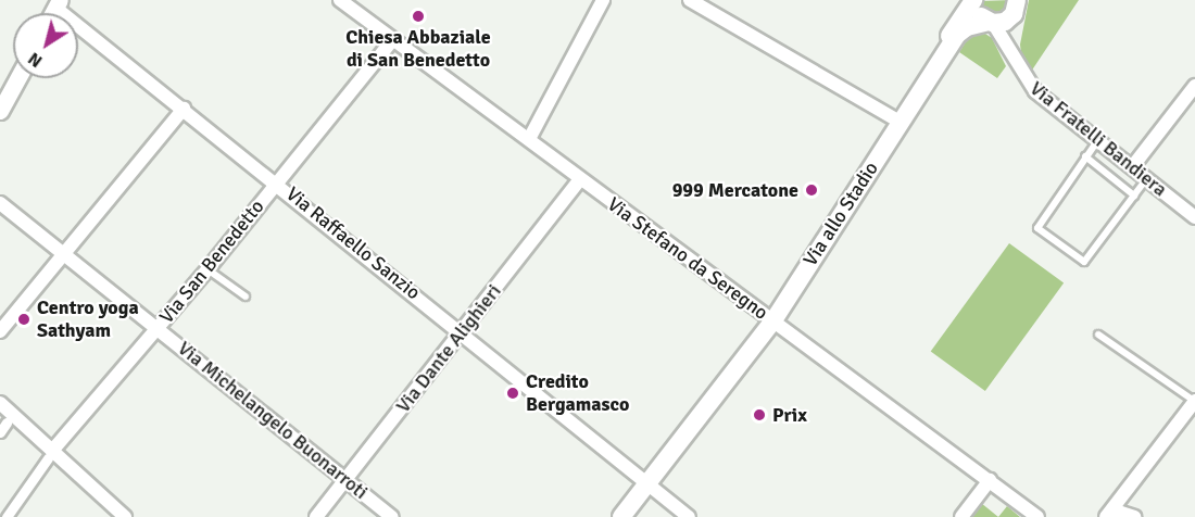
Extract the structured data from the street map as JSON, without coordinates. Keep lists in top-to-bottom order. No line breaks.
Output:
{"streets":{"main road":["Via allo Stadio"],"street":["Via Fratelli Bandiera","Via Raffaello Sanzio","Via Stefano da Seregno","Via San Benedetto","Via Dante Alighieri","Via Michelangelo Buonarroti"]},"crossings":[["Via Fratelli Bandiera","Via allo Stadio"],["Via allo Stadio","Via Raffaello Sanzio"],["Via allo Stadio","Via Stefano da Seregno"],["Via Raffaello Sanzio","Via San Benedetto"],["Via Raffaello Sanzio","Via Dante Alighieri"],["Via Stefano da Seregno","Via San Benedetto"],["Via Stefano da Seregno","Via Dante Alighieri"],["Via San Benedetto","Via Michelangelo Buonarroti"],["Via Dante Alighieri","Via Michelangelo Buonarroti"]],"places":["Chiesa Abbaziale di San Benedetto","999 Mercatone","Centro yoga Sathyam","Credito Bergamasco","Prix"],"north":"bottom left"}
